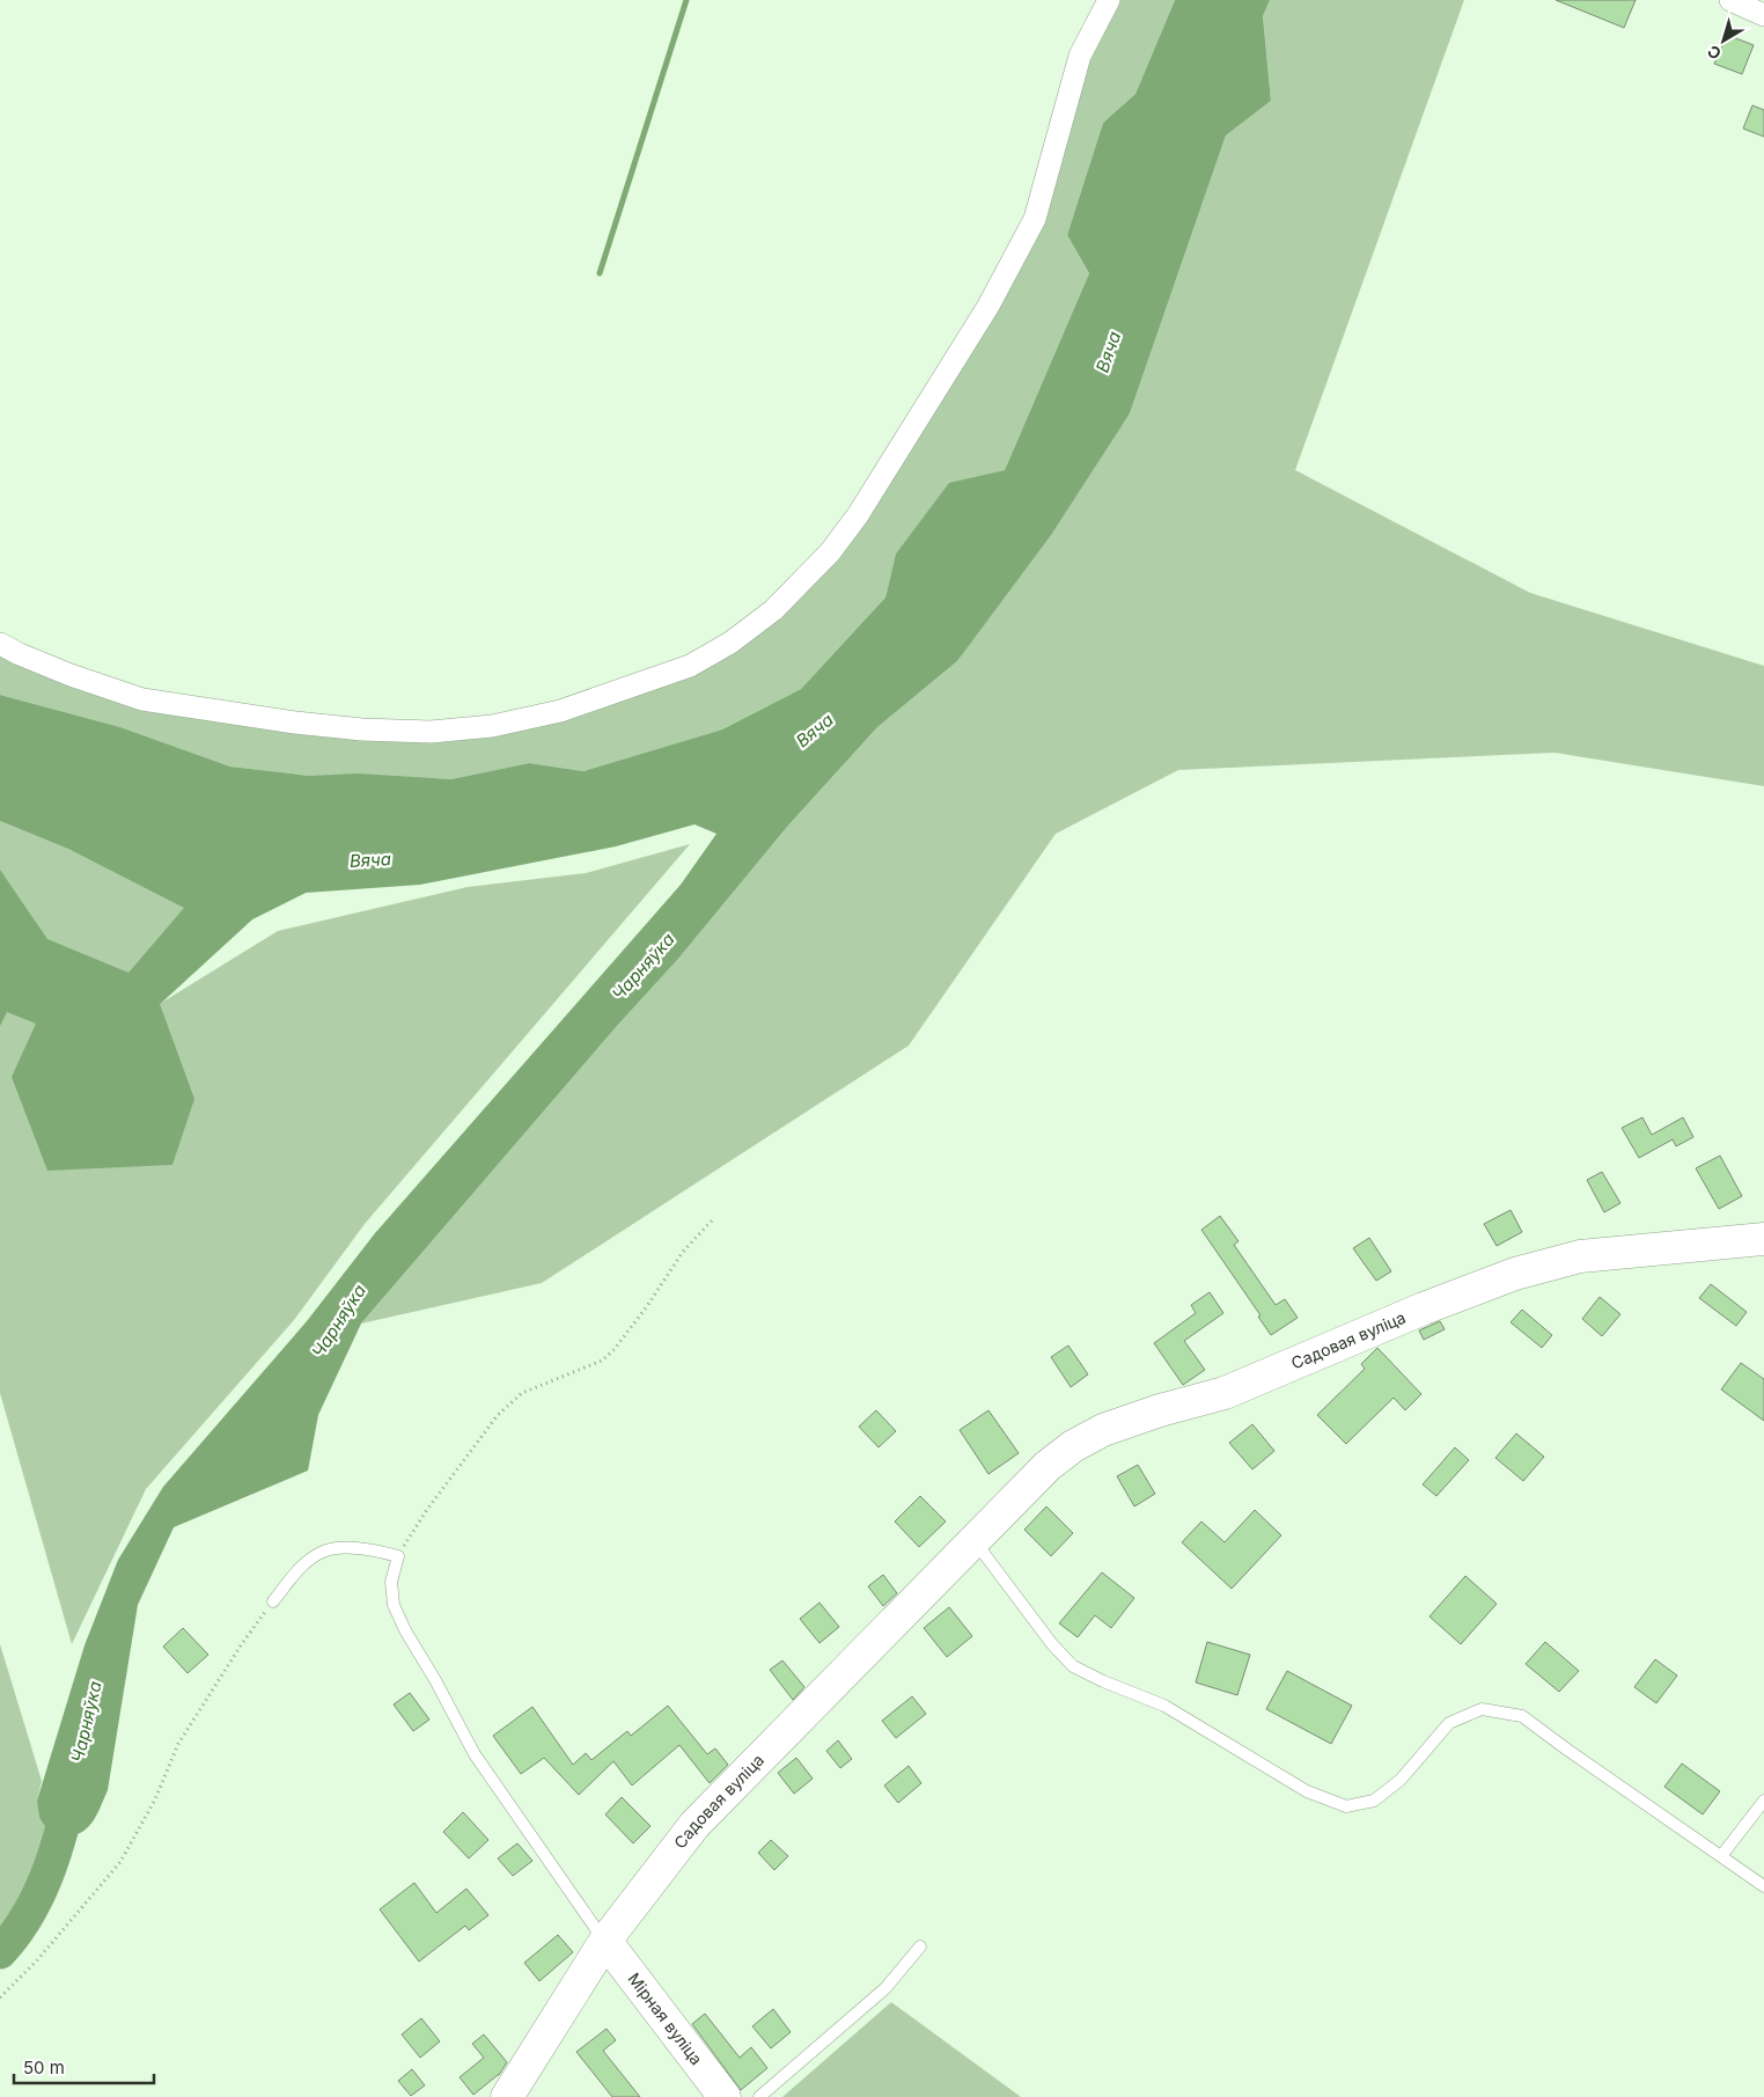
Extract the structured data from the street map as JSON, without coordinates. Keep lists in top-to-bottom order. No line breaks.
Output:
{"streets":{"street":["Садовая вуліца","Мірная вуліца"]},"crossings":[["Садовая вуліца","Мірная вуліца"]],"water":["Вяча","Чарняўка"],"scale_bar":"50 m","north":"bottom left"}
